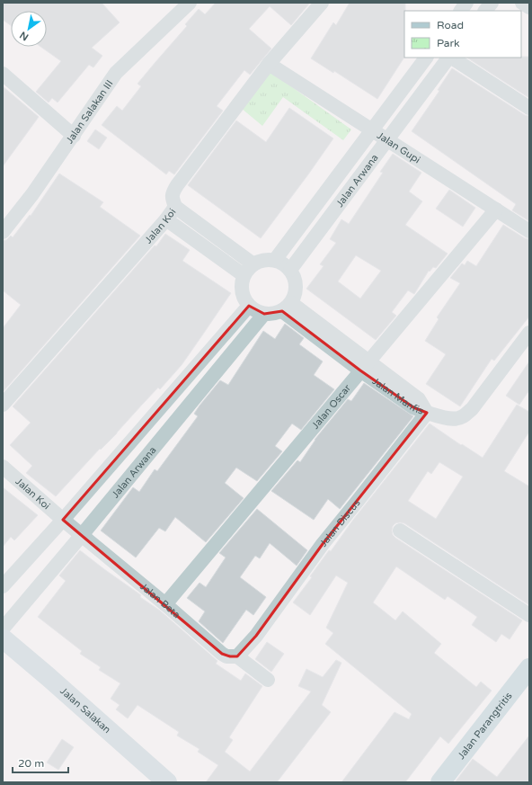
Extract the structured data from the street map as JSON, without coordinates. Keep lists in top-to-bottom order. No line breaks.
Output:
{"streets":{"main road":["Jalan Parangtritis"],"street":["Jalan Salakan III","Jalan Gupi","Jalan Arwana","Jalan Koi","Jalan Manfis","Jalan Oscar","Jalan Discus","Jalan Beta","Jalan Salakan"]},"crossings":[["Jalan Gupi","Jalan Arwana"],["Jalan Gupi","Jalan Koi"],["Jalan Gupi","Jalan Oscar"],["Jalan Arwana","Jalan Manfis"],["Jalan Arwana","Jalan Beta"],["Jalan Koi","Jalan Beta"],["Jalan Manfis","Jalan Oscar"],["Jalan Manfis","Jalan Discus"],["Jalan Oscar","Jalan Beta"],["Jalan Discus","Jalan Beta"]],"legend":["Road","Park"],"scale_bar":"20 m","north":"bottom left"}
